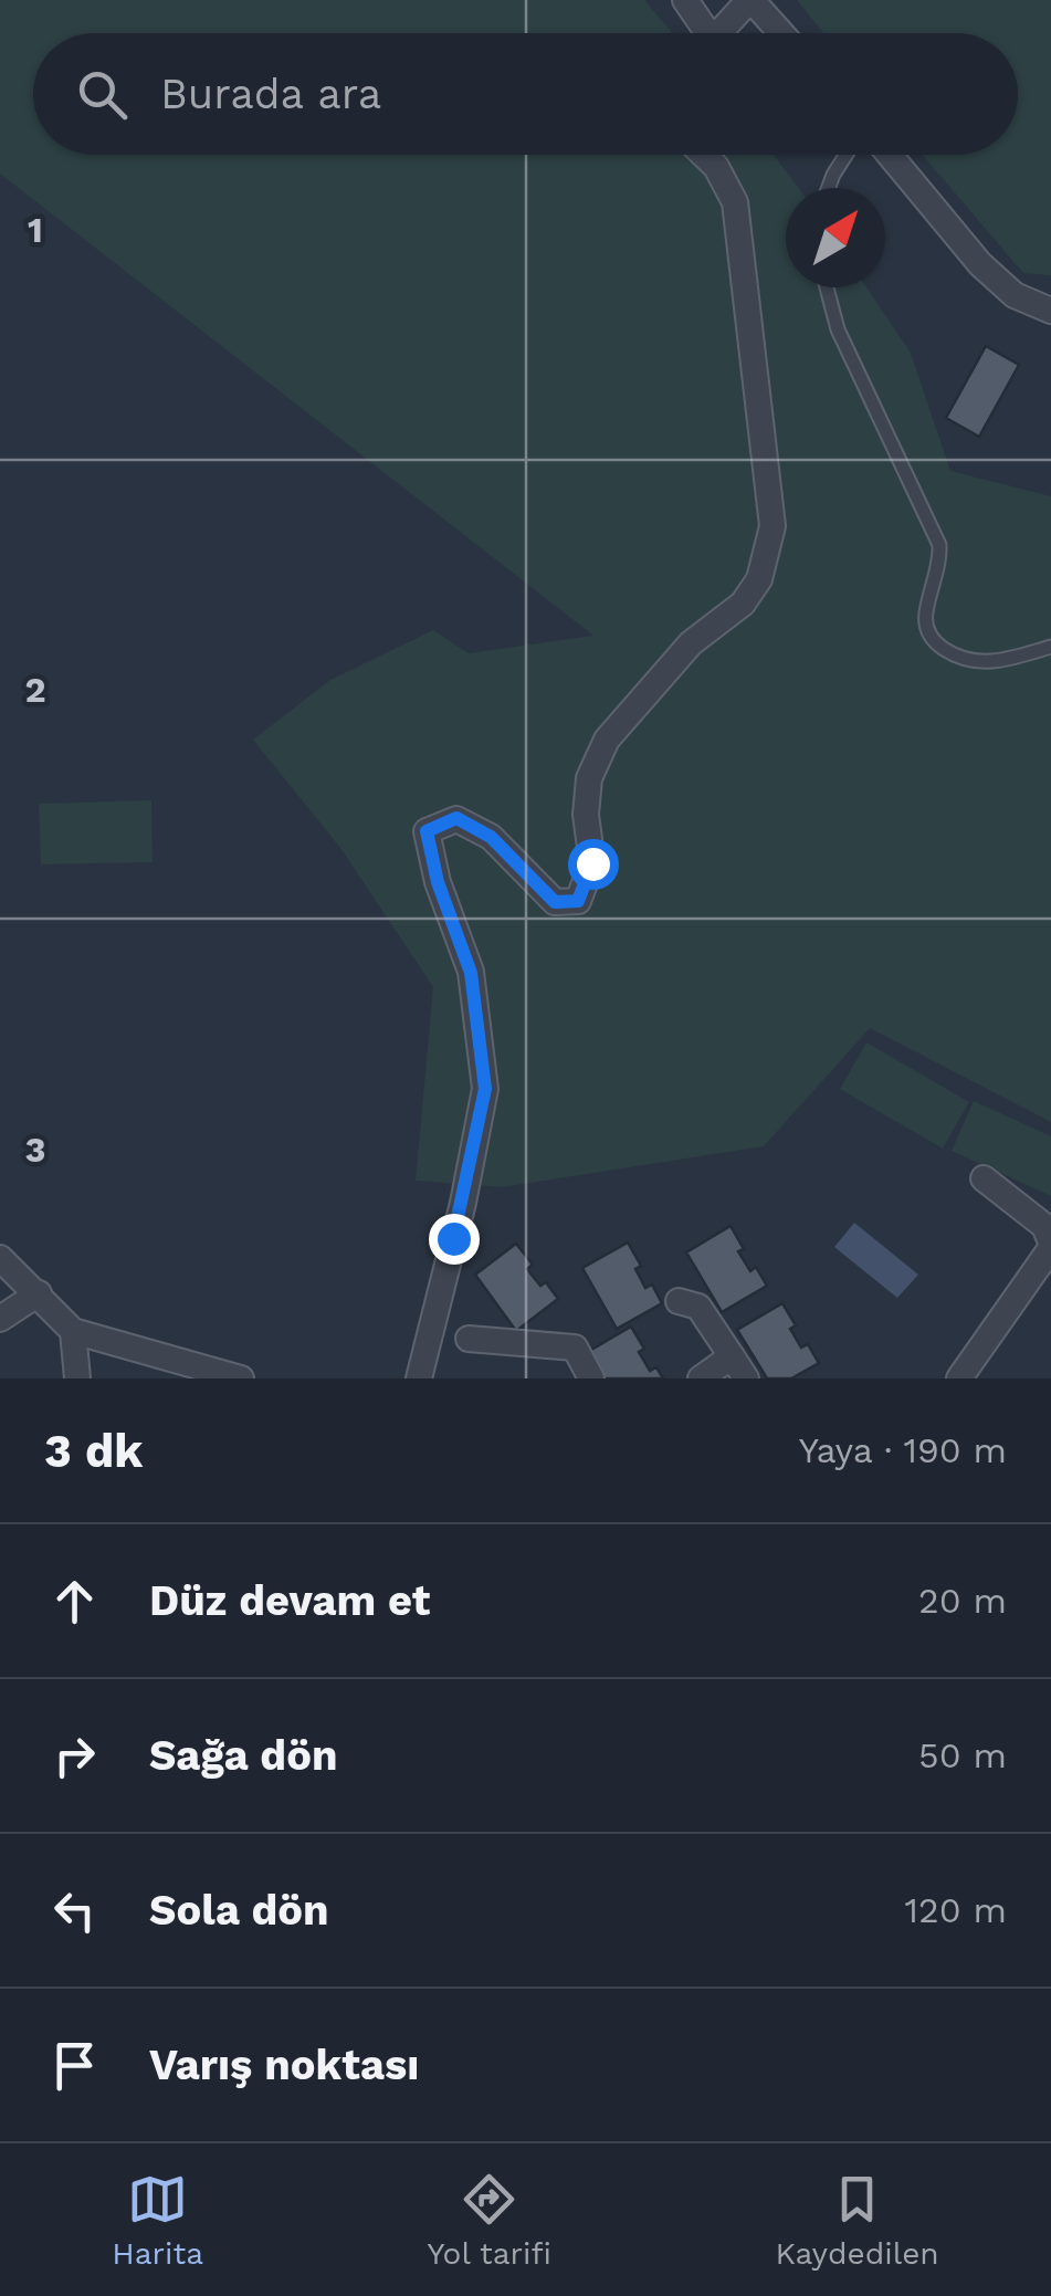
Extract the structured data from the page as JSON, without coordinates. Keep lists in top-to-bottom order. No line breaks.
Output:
{"north":"top right","page":{"search":"Burada ara","heading":["3 dk","Yaya · 190 m"],"list":[["Düz devam et","20 m"],["Sağa dön","50 m"],["Sola dön","120 m"],"Varış noktası"],"nav":["Harita","Yol tarifi","Kaydedilen"]},"grid":{"rows":["1","2","3"]}}
